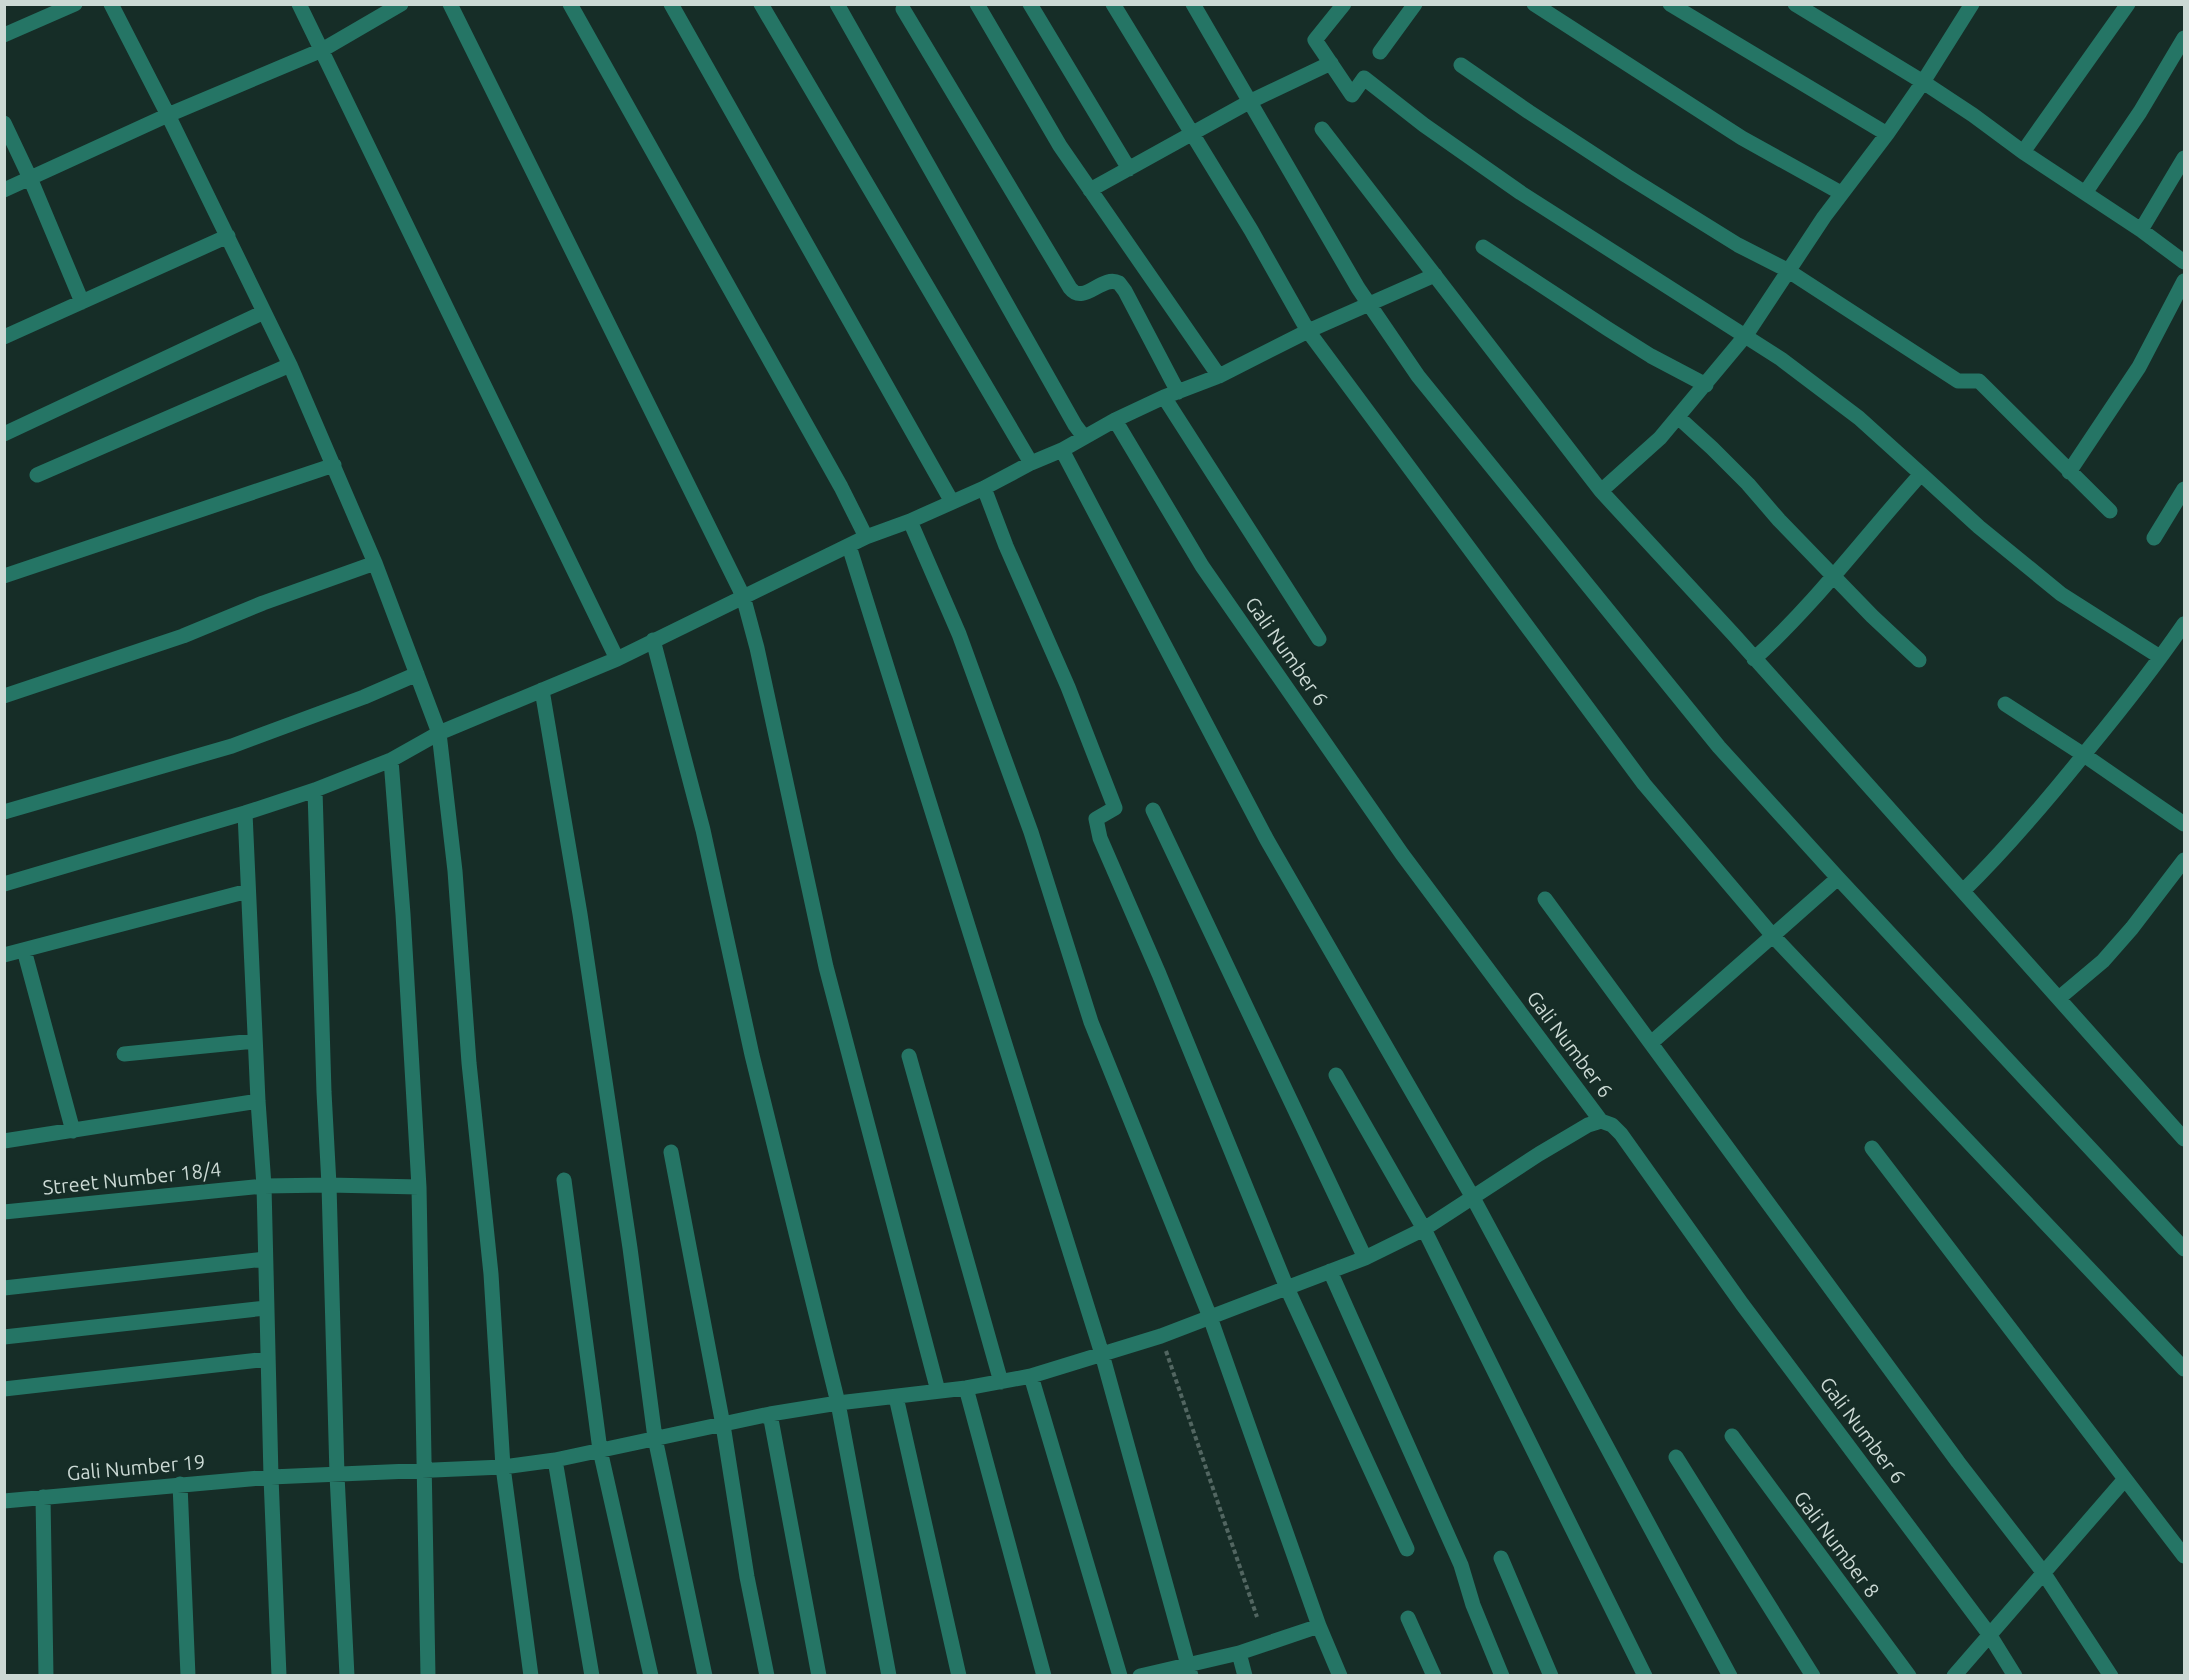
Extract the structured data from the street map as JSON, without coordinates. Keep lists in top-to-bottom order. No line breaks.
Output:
{"streets":{"street":["Gali Number 6","Street Number 18/4","Gali Number 19","Gali Number 8"]},"crossings":[["Gali Number 6","Gali Number 19"]]}
